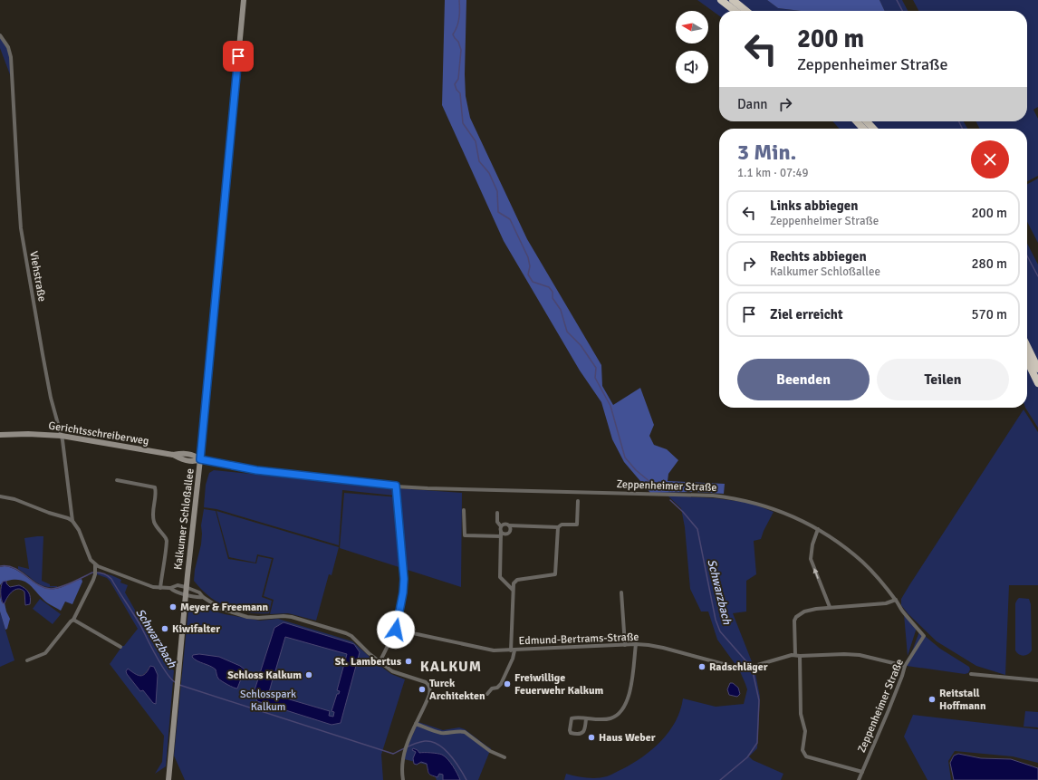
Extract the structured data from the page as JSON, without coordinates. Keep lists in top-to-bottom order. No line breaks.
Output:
{"streets":{"main road":["Gerichtsschreiberweg","Kalkumer Schloßallee"],"street":["Viehstraße","Zeppenheimer Straße","Edmund-Bertrams-Straße"]},"crossings":[["Viehstraße","Gerichtsschreiberweg"],["Gerichtsschreiberweg","Zeppenheimer Straße"],["Gerichtsschreiberweg","Kalkumer Schloßallee"],["Zeppenheimer Straße","Kalkumer Schloßallee"],["Zeppenheimer Straße","Edmund-Bertrams-Straße"]],"districts":["KALKUM"],"water":["Schwarzbach"],"parks":["Schlosspark Kalkum"],"places":["Meyer & Freemann","Kiwifalter","St. Lambertus","Radschläger","Schloss Kalkum","Freiwillige Feuerwehr Kalkum","Turck Architekten","Reitstall Hoffmann","Haus Weber"],"north":"left","page":{"turn":["200 m","Zeppenheimer Straße"],"then":"Dann","heading":["3 Min.","1.1 km · 07:49"],"list":[{"name":"Links abbiegen","note":"Zeppenheimer Straße","value":"200 m"},{"name":"Rechts abbiegen","note":"Kalkumer Schloßallee","value":"280 m"},{"name":"Ziel erreicht","value":"570 m"}],"buttons":["Beenden","Teilen"]}}
